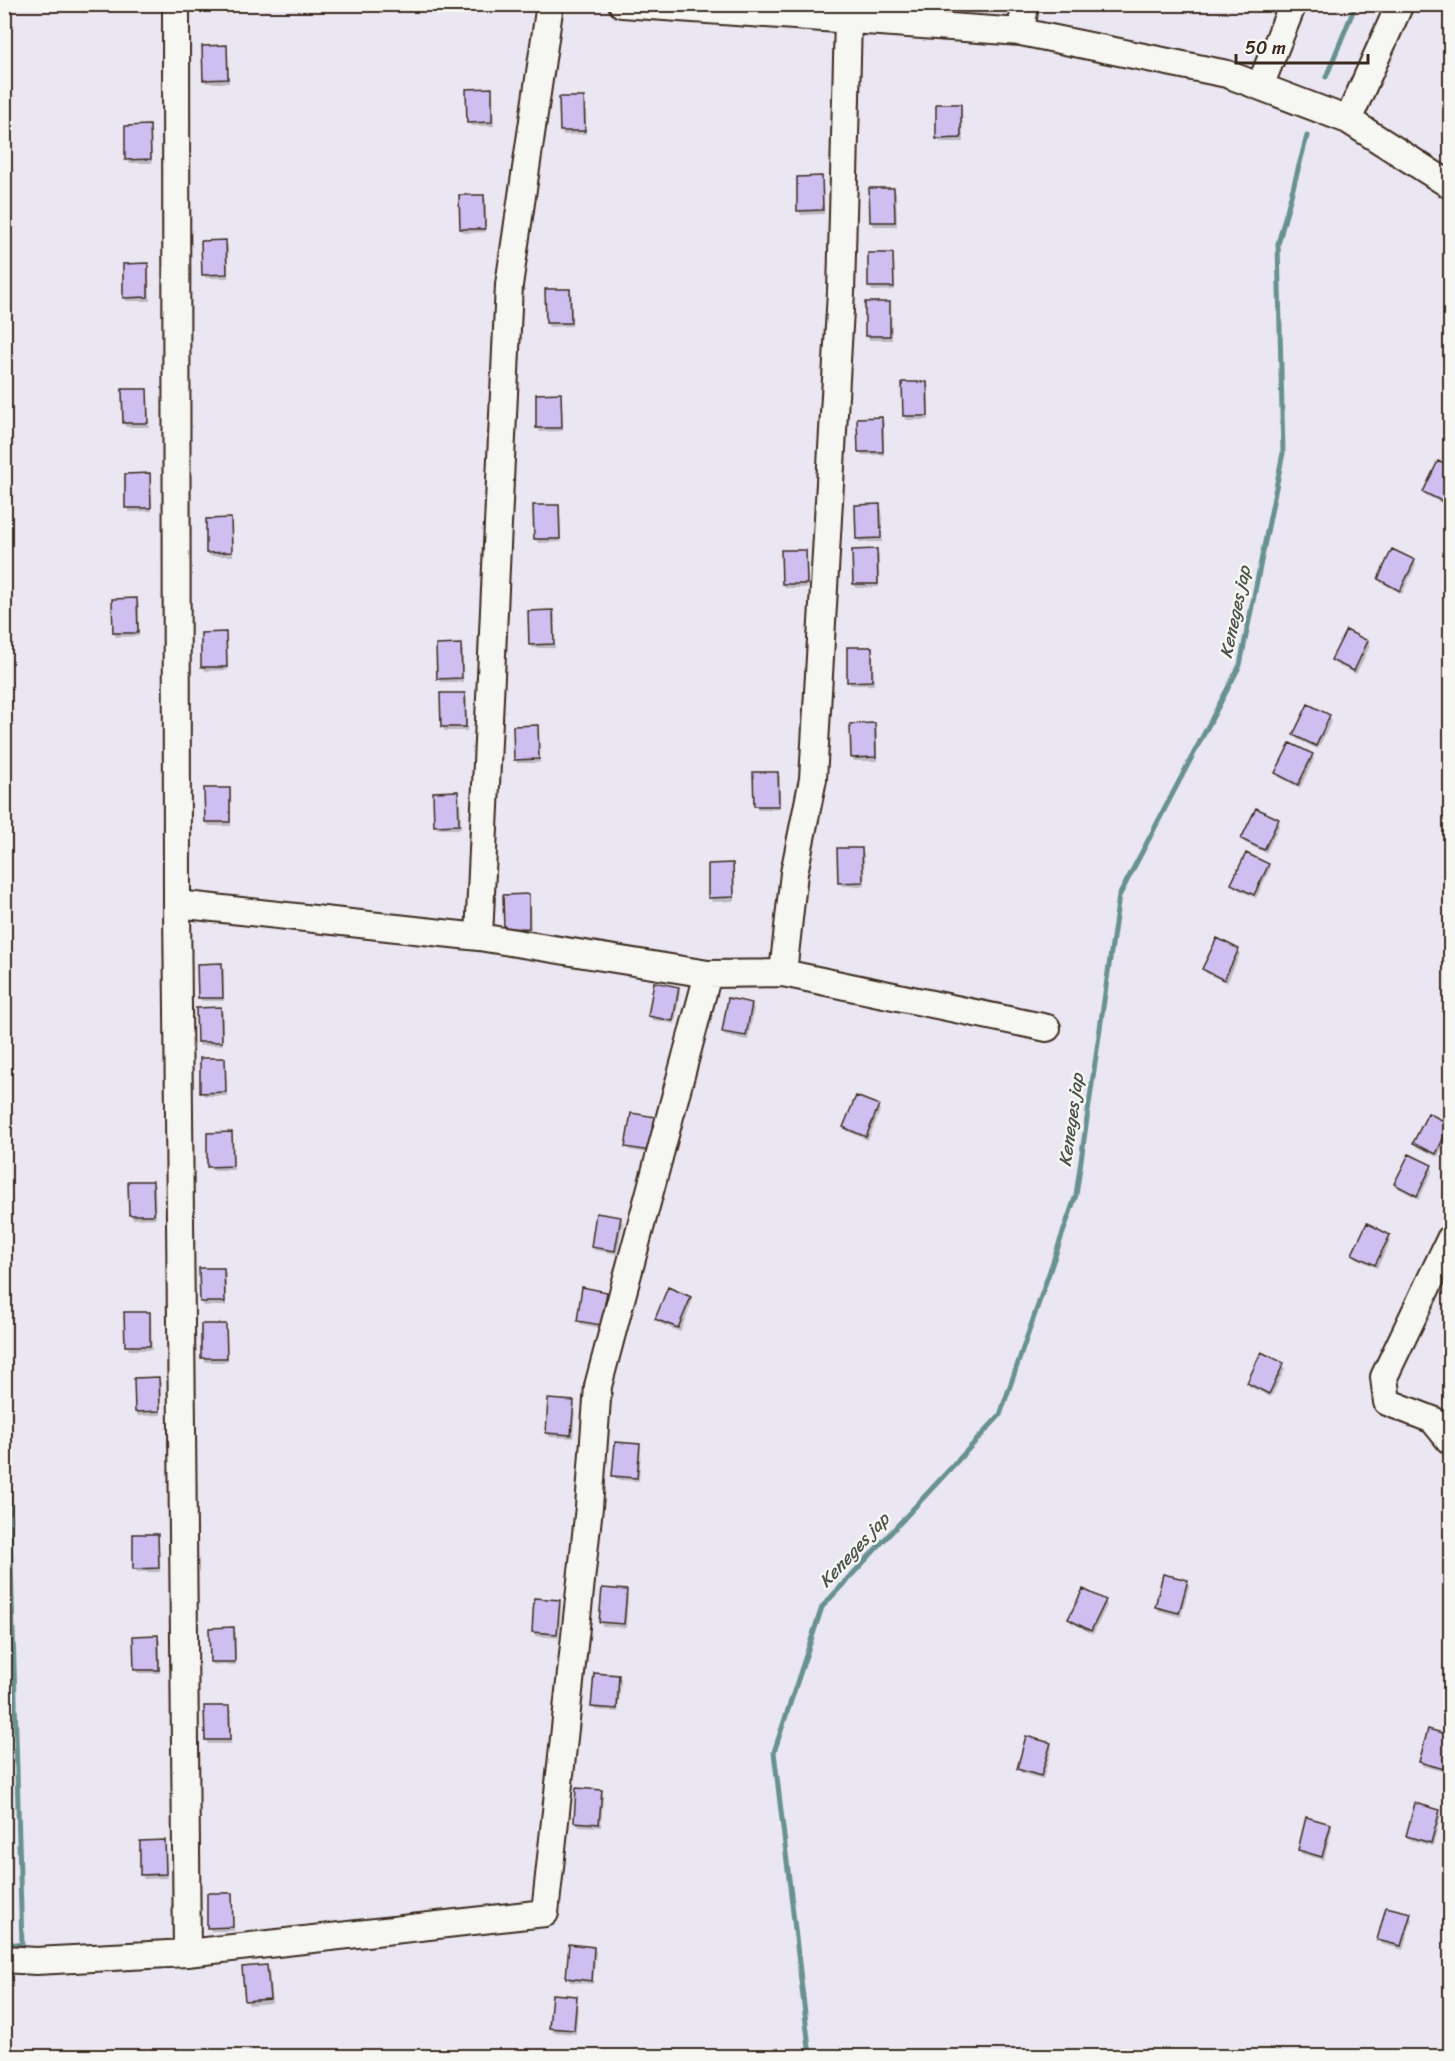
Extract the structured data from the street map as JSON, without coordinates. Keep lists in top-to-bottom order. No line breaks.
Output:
{"water":["Keneges jap"],"scale_bar":"50 m"}
